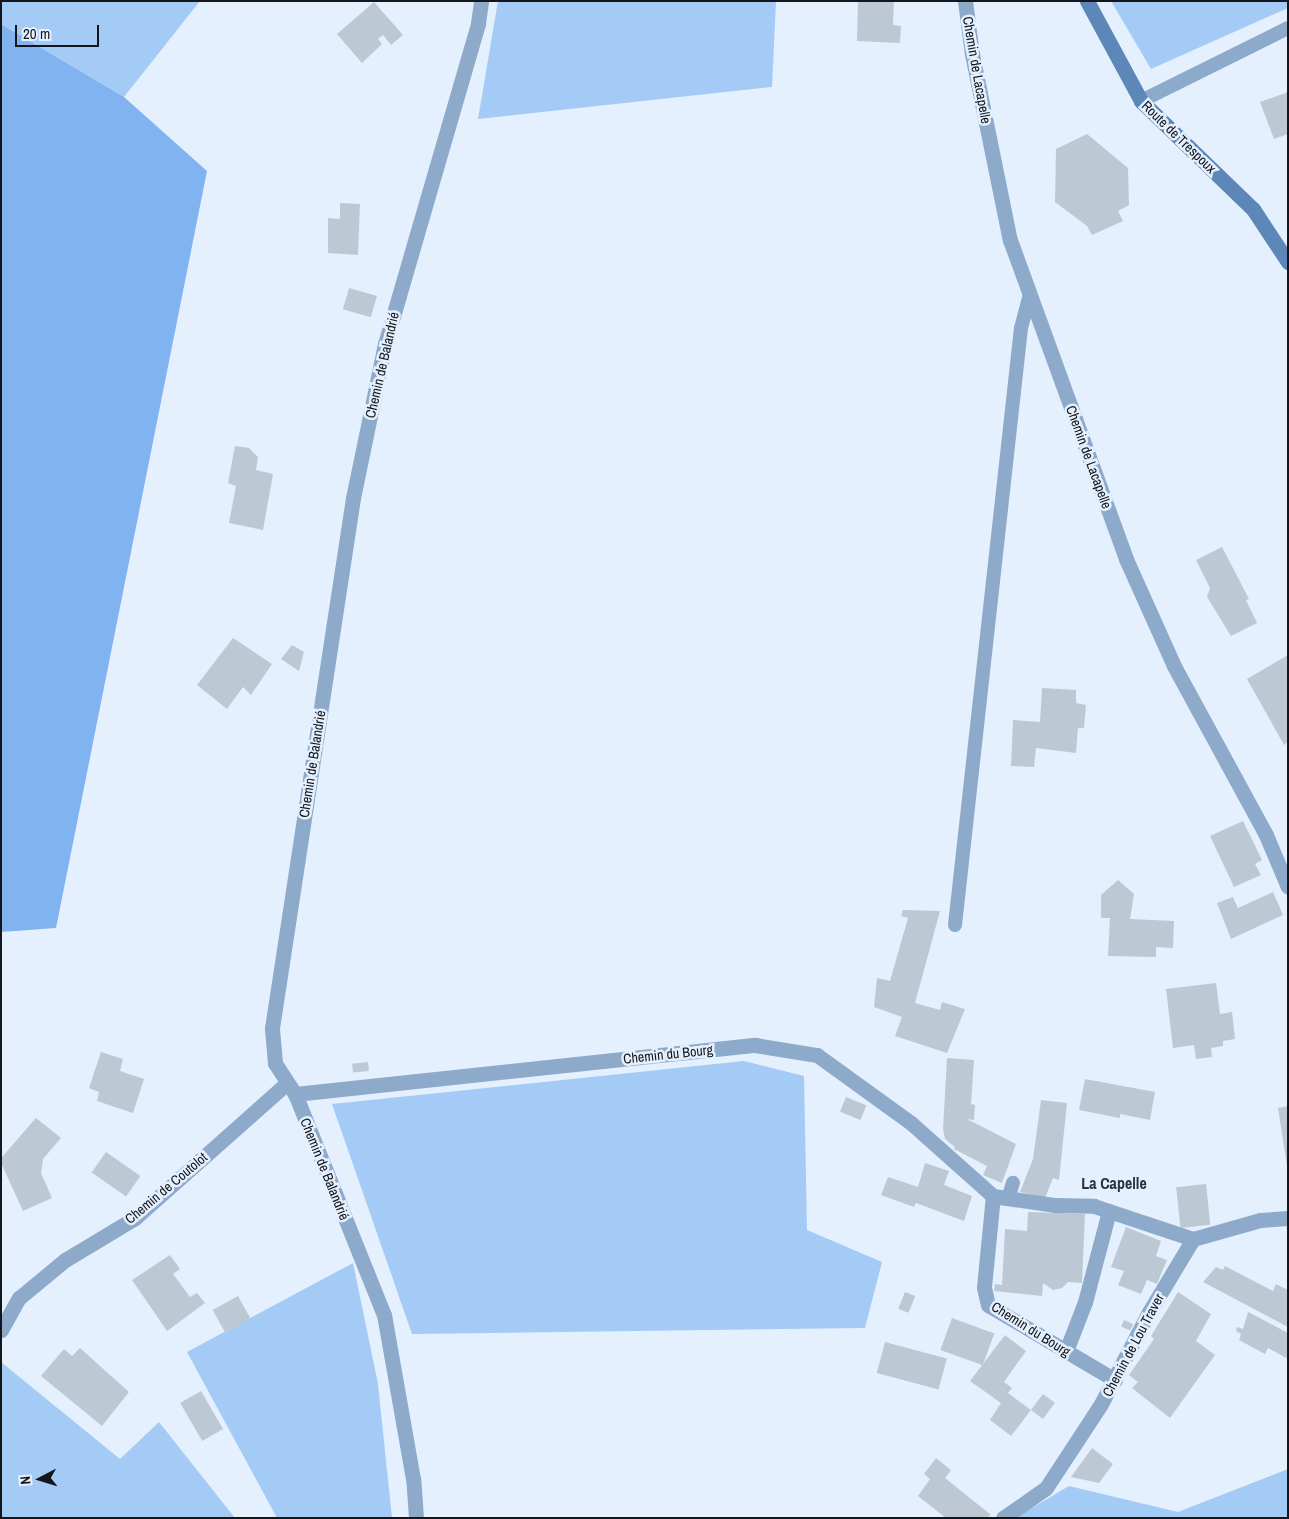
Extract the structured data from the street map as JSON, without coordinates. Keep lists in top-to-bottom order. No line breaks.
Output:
{"streets":{"street":["Chemin de Lacapelle","Route de Trespoux","Chemin de Balandrié","Chemin du Bourg","Chemin de Coutolot","Chemin de Lou Traver"]},"crossings":[["Chemin de Balandrié","Chemin du Bourg"],["Chemin de Balandrié","Chemin de Coutolot"],["Chemin du Bourg","Chemin de Coutolot"],["Chemin du Bourg","Chemin de Lou Traver"]],"districts":["La Capelle"],"scale_bar":"20 m","north":"left"}
